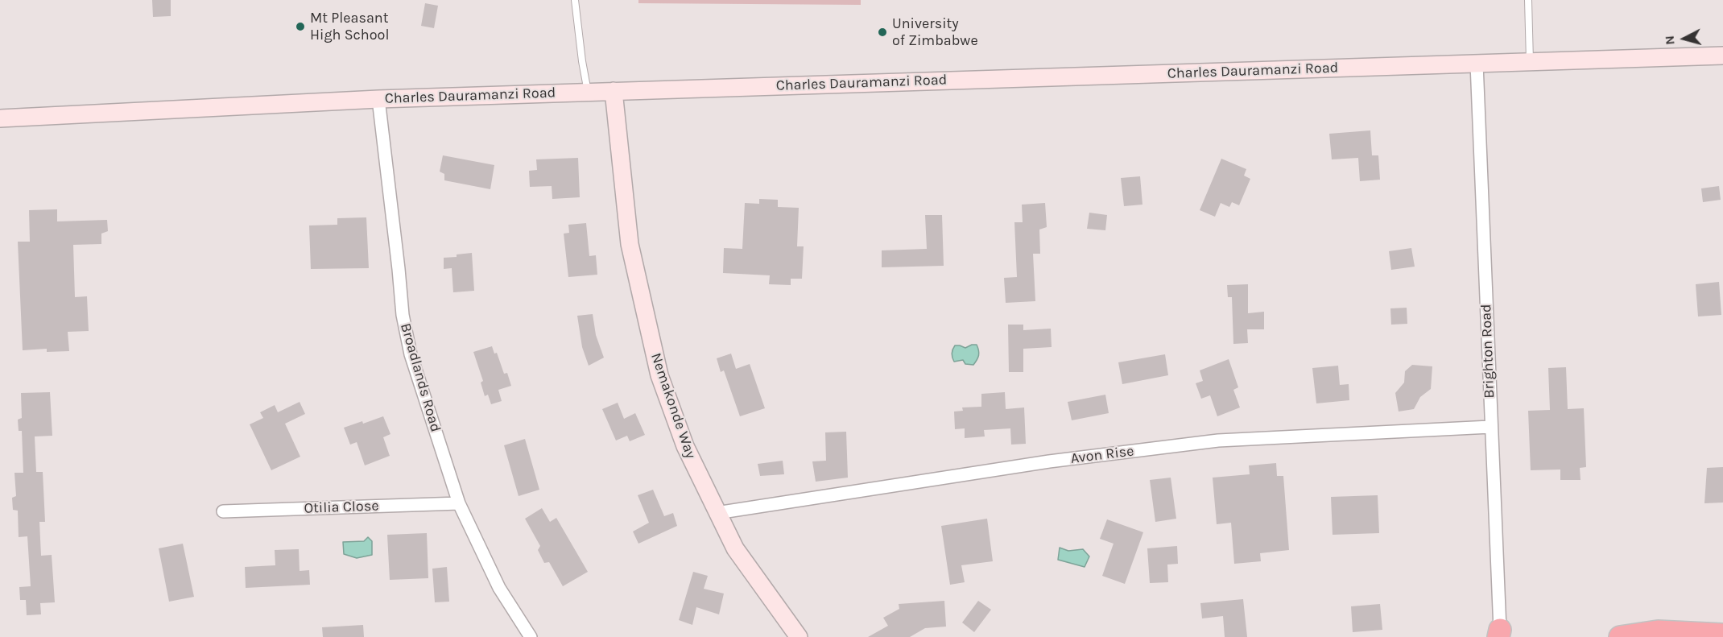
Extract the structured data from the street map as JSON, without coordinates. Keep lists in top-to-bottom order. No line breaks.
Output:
{"streets":{"street":["Charles Dauramanzi Road","Brighton Road","Broadlands Road","Nemakonde Way","Avon Rise","Otilia Close"]},"crossings":[["Charles Dauramanzi Road","Brighton Road"],["Charles Dauramanzi Road","Broadlands Road"],["Charles Dauramanzi Road","Nemakonde Way"],["Brighton Road","Avon Rise"],["Broadlands Road","Otilia Close"],["Nemakonde Way","Avon Rise"]],"places":["Mt Pleasant High School","University of Zimbabwe"],"north":"left"}
